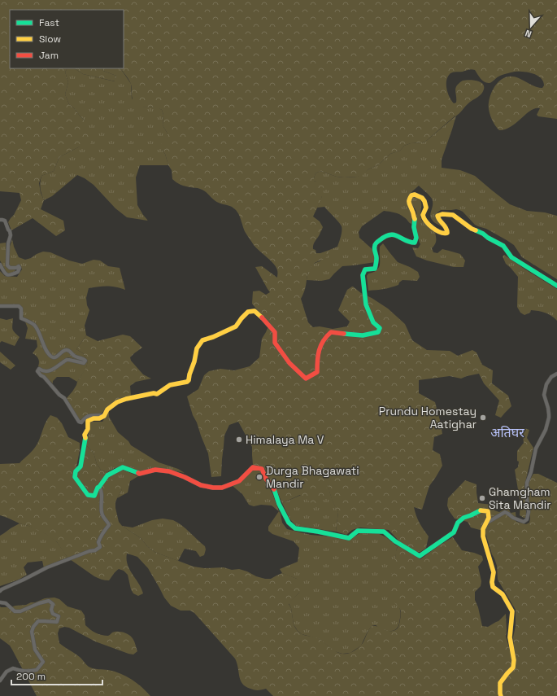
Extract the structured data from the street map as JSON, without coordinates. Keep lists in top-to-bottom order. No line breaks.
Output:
{"districts":["अतिघर"],"places":["Prundu Homestay Aatighar","Himalaya Ma V","Durga Bhagawati Mandir","Ghamgham Sita Mandir"],"legend":["Fast","Slow","Jam"],"scale_bar":"200 m","north":"bottom"}
